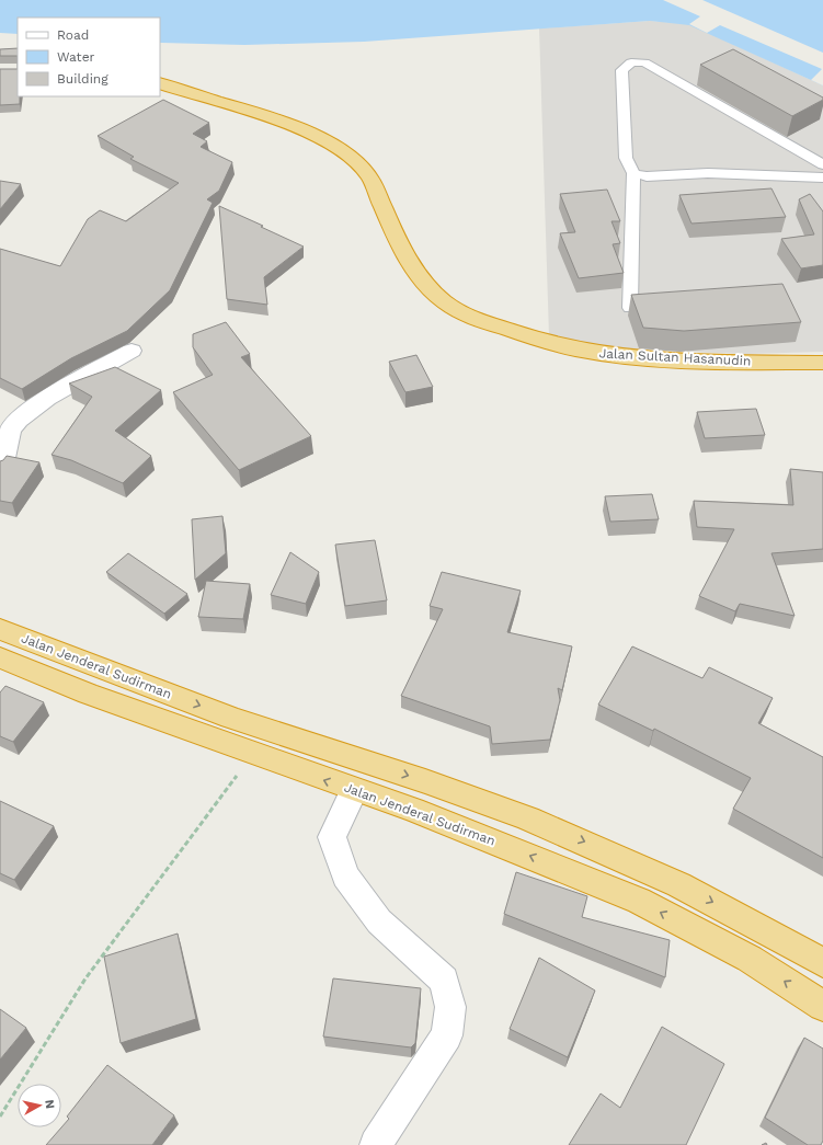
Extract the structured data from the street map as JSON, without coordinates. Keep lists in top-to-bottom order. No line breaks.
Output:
{"streets":{"highway":["Jalan Sultan Hasanudin","Jalan Jenderal Sudirman"]},"legend":["Road","Water","Building"],"north":"right"}
